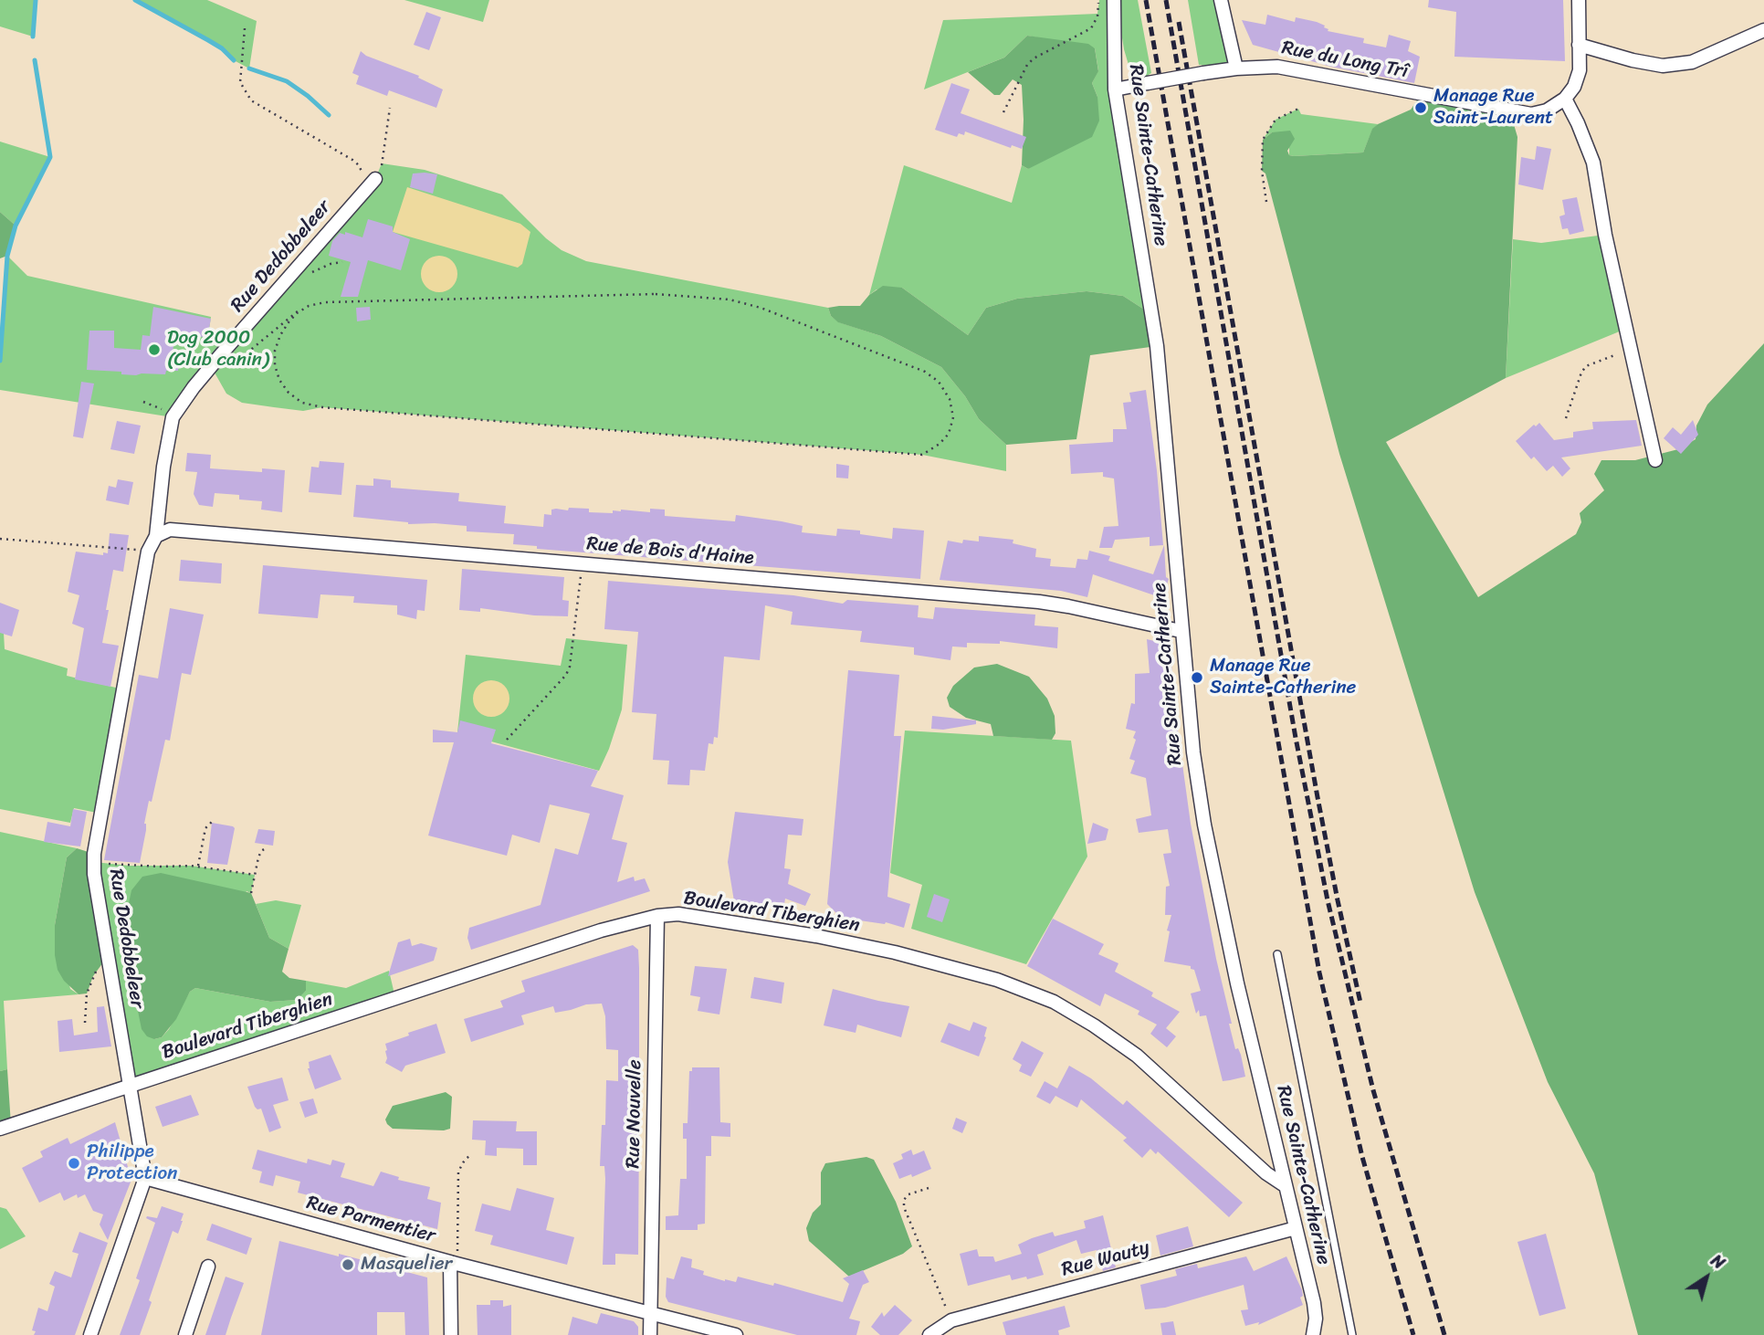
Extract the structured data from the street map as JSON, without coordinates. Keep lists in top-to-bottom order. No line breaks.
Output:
{"streets":{"street":["Rue du Long Trî","Rue Sainte-Catherine","Rue Dedobbeleer","Rue de Bois d'Haine","Boulevard Tiberghien","Rue Nouvelle","Rue Parmentier","Rue Wauty"]},"crossings":[["Rue du Long Trî","Rue Sainte-Catherine"],["Rue Sainte-Catherine","Rue de Bois d'Haine"],["Rue Sainte-Catherine","Boulevard Tiberghien"],["Rue Sainte-Catherine","Rue Wauty"],["Rue Dedobbeleer","Rue de Bois d'Haine"],["Rue Dedobbeleer","Boulevard Tiberghien"],["Rue Dedobbeleer","Rue Parmentier"],["Boulevard Tiberghien","Rue Nouvelle"],["Rue Nouvelle","Rue Parmentier"]],"places":["Manage Rue Saint-Laurent","Dog 2000 (Club canin)","Manage Rue Sainte-Catherine","Philippe Protection","Masquelier"],"north":"top right"}
